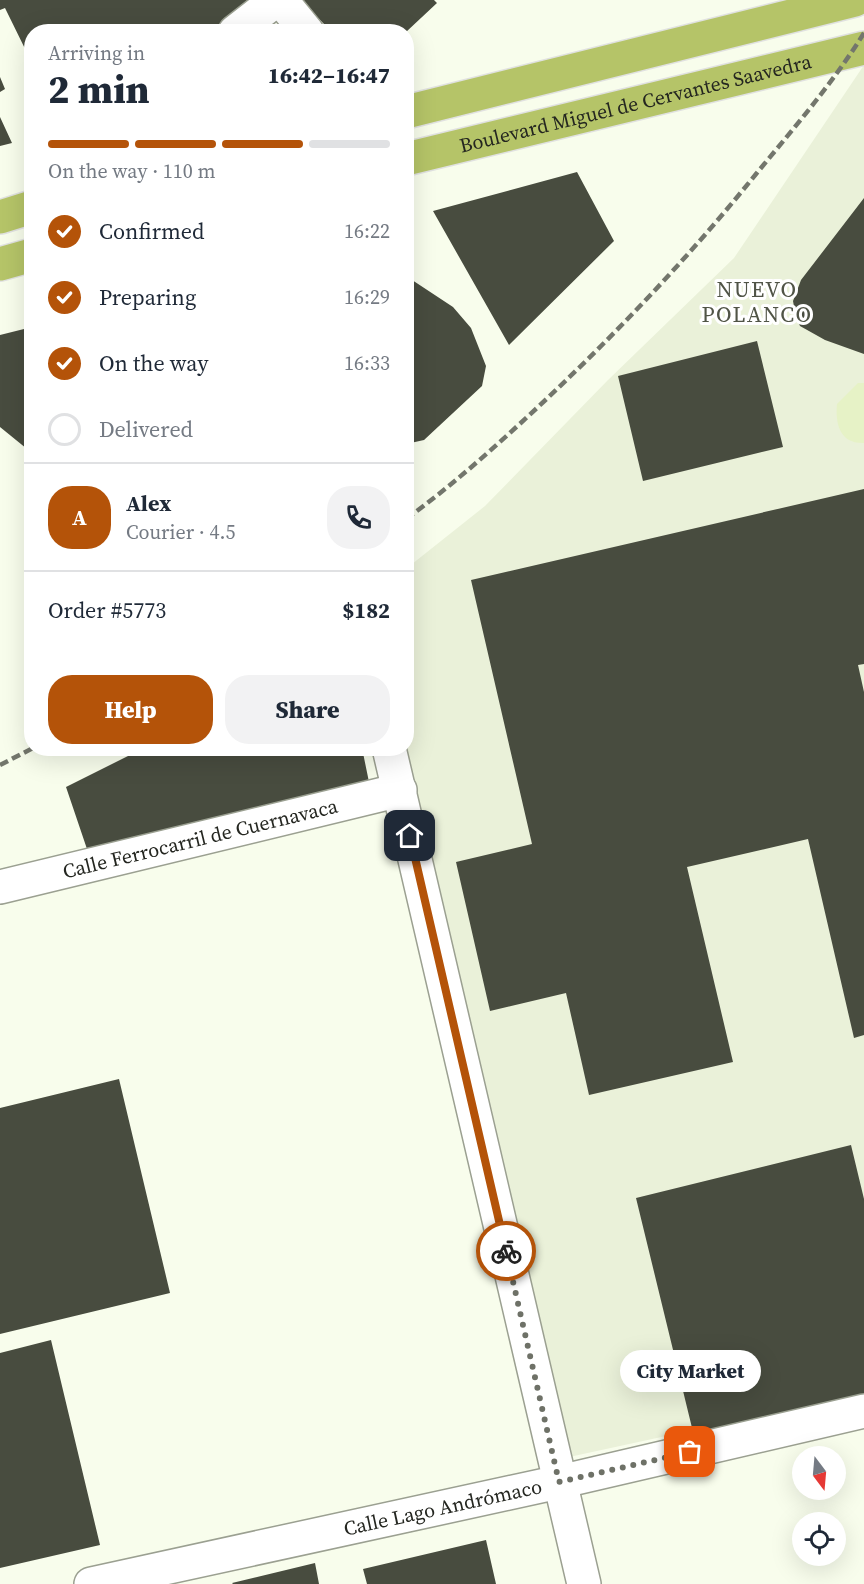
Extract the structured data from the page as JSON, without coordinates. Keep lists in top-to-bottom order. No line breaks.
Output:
{"streets":{"main road":["Boulevard Miguel de Cervantes Saavedra"],"street":["Calle Ferrocarril de Cuernavaca","Calle Lago Andrómaco"]},"districts":["NUEVO POLANCO"],"places":["City Market"],"north":"bottom","page":{"heading":["2 min","Arriving in","16:42–16:47"],"panel":["Alex","Courier · 4.5","Order #5773","$182"],"bar":"On the way · 110 m","list":[["Confirmed","16:22"],["Preparing","16:29"],["On the way","16:33"],"Delivered"],"round":"A","buttons":["Help","Share"],"bubble":"City Market"}}
